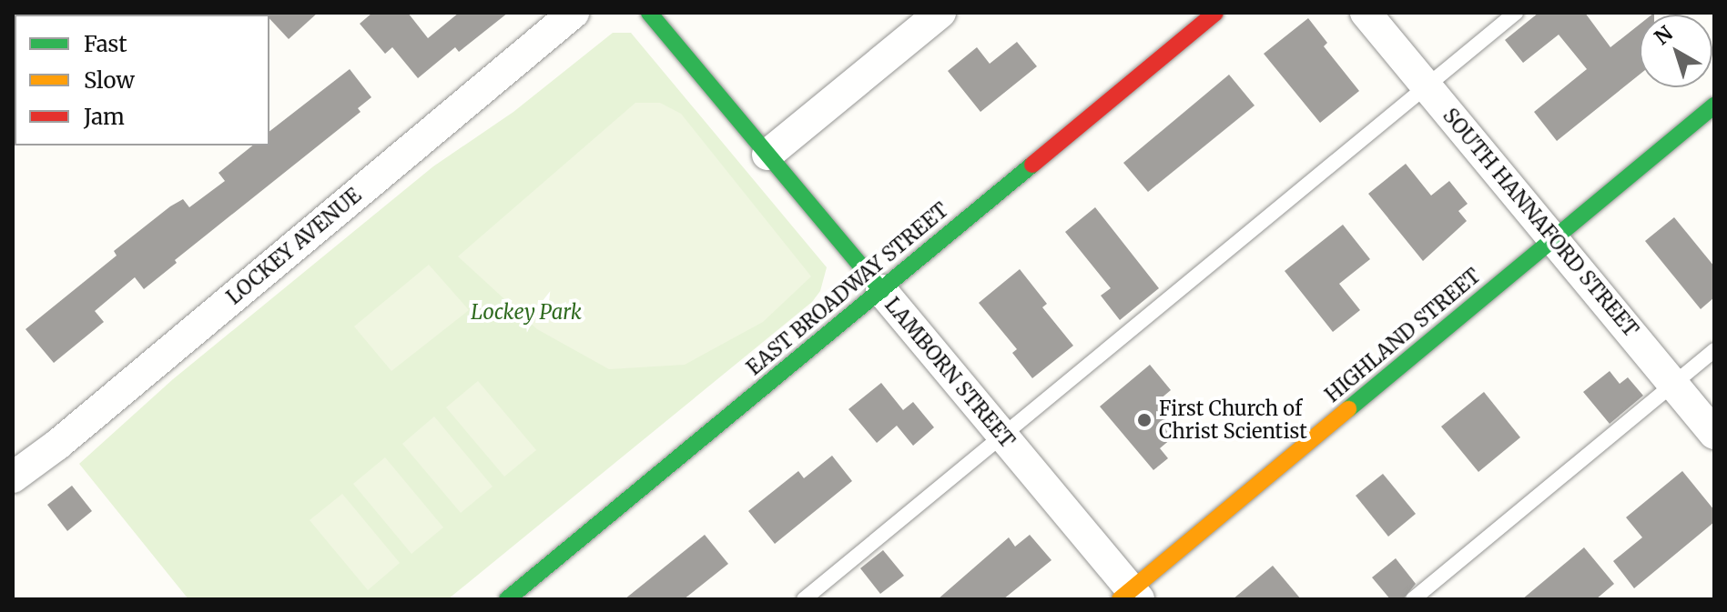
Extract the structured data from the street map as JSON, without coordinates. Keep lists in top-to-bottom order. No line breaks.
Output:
{"streets":{"street":["SOUTH HANNAFORD STREET","LOCKEY AVENUE","EAST BROADWAY STREET","HIGHLAND STREET","LAMBORN STREET"]},"crossings":[["SOUTH HANNAFORD STREET","HIGHLAND STREET"],["EAST BROADWAY STREET","LAMBORN STREET"],["HIGHLAND STREET","LAMBORN STREET"]],"parks":["Lockey Park"],"places":["First Church of Christ Scientist"],"legend":["Fast","Slow","Jam"],"north":"top left"}
